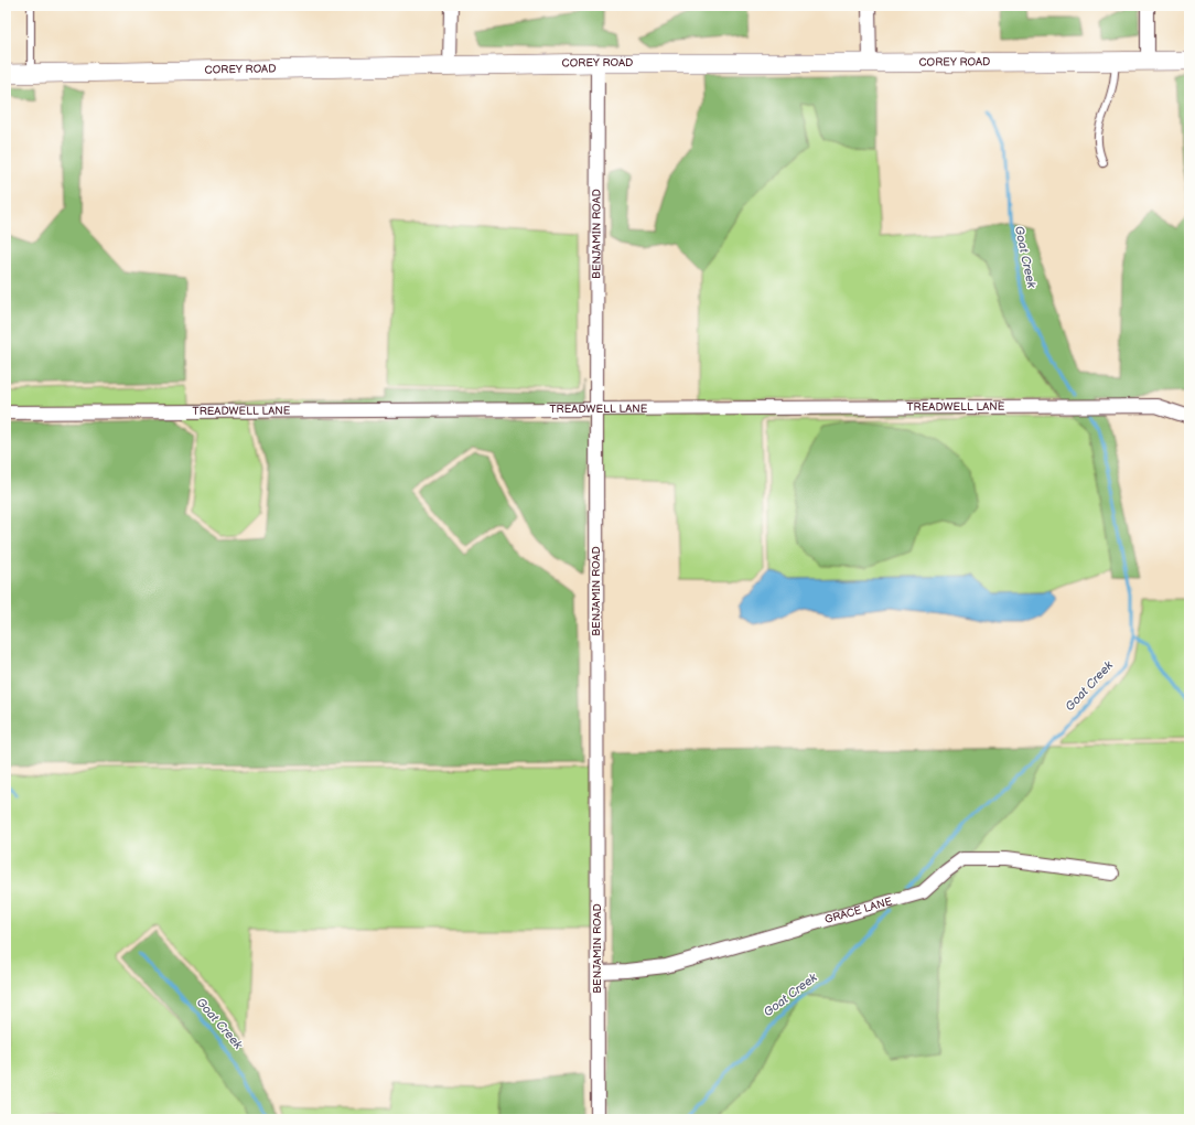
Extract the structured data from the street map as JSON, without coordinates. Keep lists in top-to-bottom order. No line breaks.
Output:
{"streets":{"street":["COREY ROAD","BENJAMIN ROAD","TREADWELL LANE","GRACE LANE"]},"crossings":[["COREY ROAD","BENJAMIN ROAD"],["BENJAMIN ROAD","TREADWELL LANE"],["BENJAMIN ROAD","GRACE LANE"]],"water":["Goat Creek"]}
